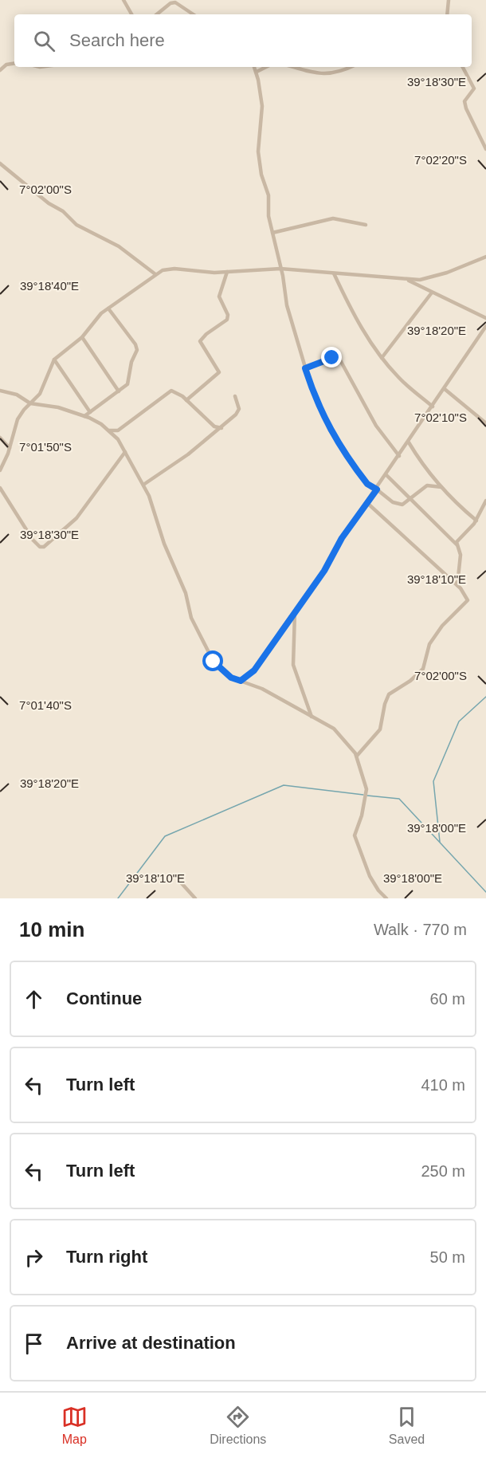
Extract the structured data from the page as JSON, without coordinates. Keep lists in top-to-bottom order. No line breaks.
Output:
{"page":{"search":"Search here","heading":["10 min","Walk · 770 m"],"list":[["Continue","60 m"],["Turn left","410 m"],["Turn left","250 m"],["Turn right","50 m"],"Arrive at destination"],"nav":["Map","Directions","Saved"]},"coordinates":["39°18'30\"E","7°02'20\"S","7°02'00\"S","39°18'40\"E","39°18'20\"E","7°02'10\"S","7°01'50\"S","39°18'10\"E","7°01'40\"S","39°18'00\"E"]}
